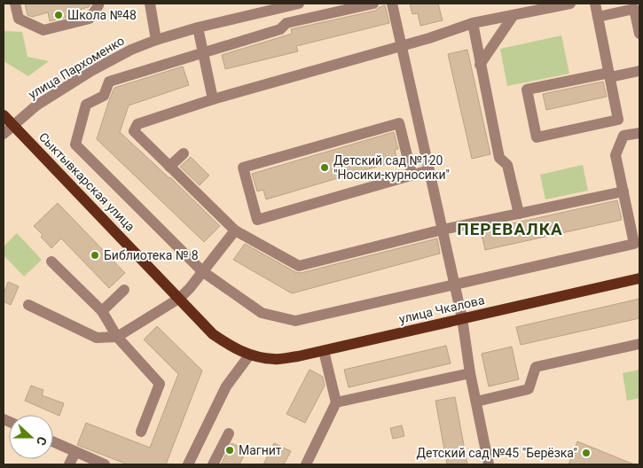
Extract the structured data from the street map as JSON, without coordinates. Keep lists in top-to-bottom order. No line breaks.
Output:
{"streets":{"main road":["Сыктывкарская улица","улица Чкалова"],"street":["улица Пархоменко"]},"crossings":[["улица Пархоменко","Сыктывкарская улица"],["Сыктывкарская улица","улица Чкалова"]],"districts":["ПЕРЕВАЛКА"],"places":["Школа №48","Детский сад №120 \"Носики-курносики\"","Библиотека № 8","Магнит","Детский сад №45 \"Берёзка\""],"north":"right"}
